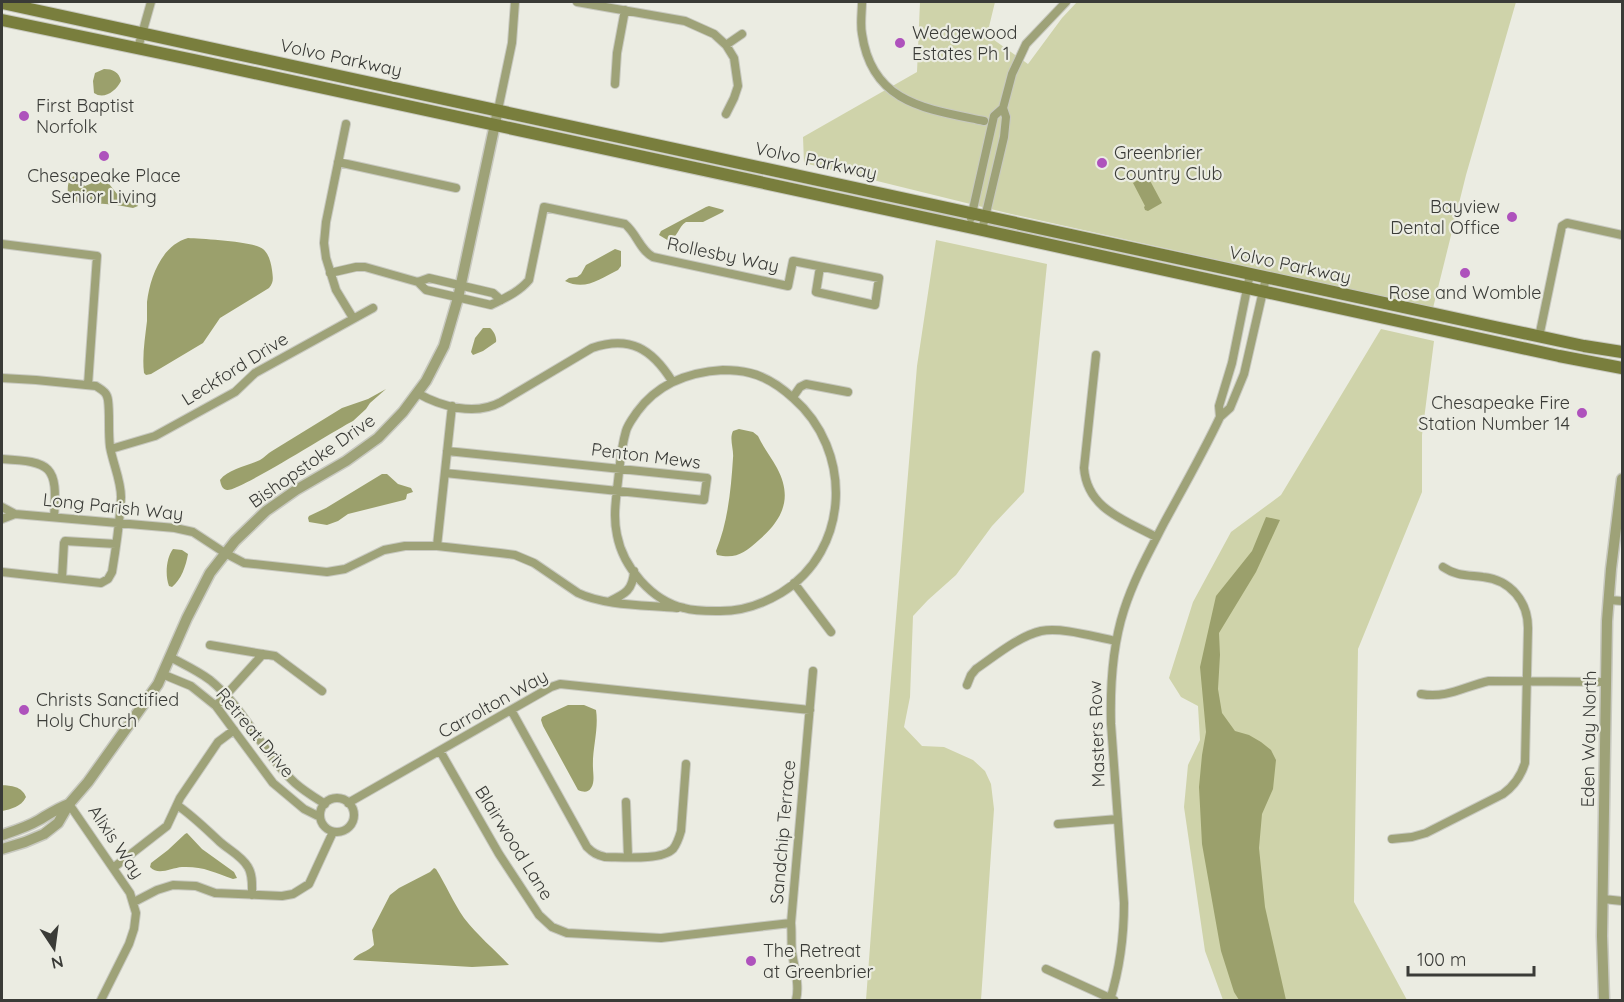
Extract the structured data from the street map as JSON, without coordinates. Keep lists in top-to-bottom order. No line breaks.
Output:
{"streets":{"main road":["Volvo Parkway"],"street":["Rollesby Way","Leckford Drive","Penton Mews","Bishopstoke Drive","Long Parish Way","Carrolton Way","Retreat Drive","Masters Row","Eden Way North","Sandchip Terrace","Alixis Way","Blairwood Lane"]},"crossings":[["Volvo Parkway","Bishopstoke Drive"],["Volvo Parkway","Masters Row"],["Penton Mews","Long Parish Way"],["Bishopstoke Drive","Long Parish Way"],["Bishopstoke Drive","Retreat Drive"],["Bishopstoke Drive","Alixis Way"],["Carrolton Way","Retreat Drive"],["Carrolton Way","Sandchip Terrace"],["Carrolton Way","Blairwood Lane"],["Sandchip Terrace","Blairwood Lane"]],"places":["Wedgewood Estates Ph 1","First Baptist Norfolk","Chesapeake Place Senior Living","Greenbrier Country Club","Bayview Dental Office","Rose and Womble","Chesapeake Fire Station Number 14","Christs Sanctified Holy Church","The Retreat at Greenbrier"],"scale_bar":"100 m","north":"bottom"}
